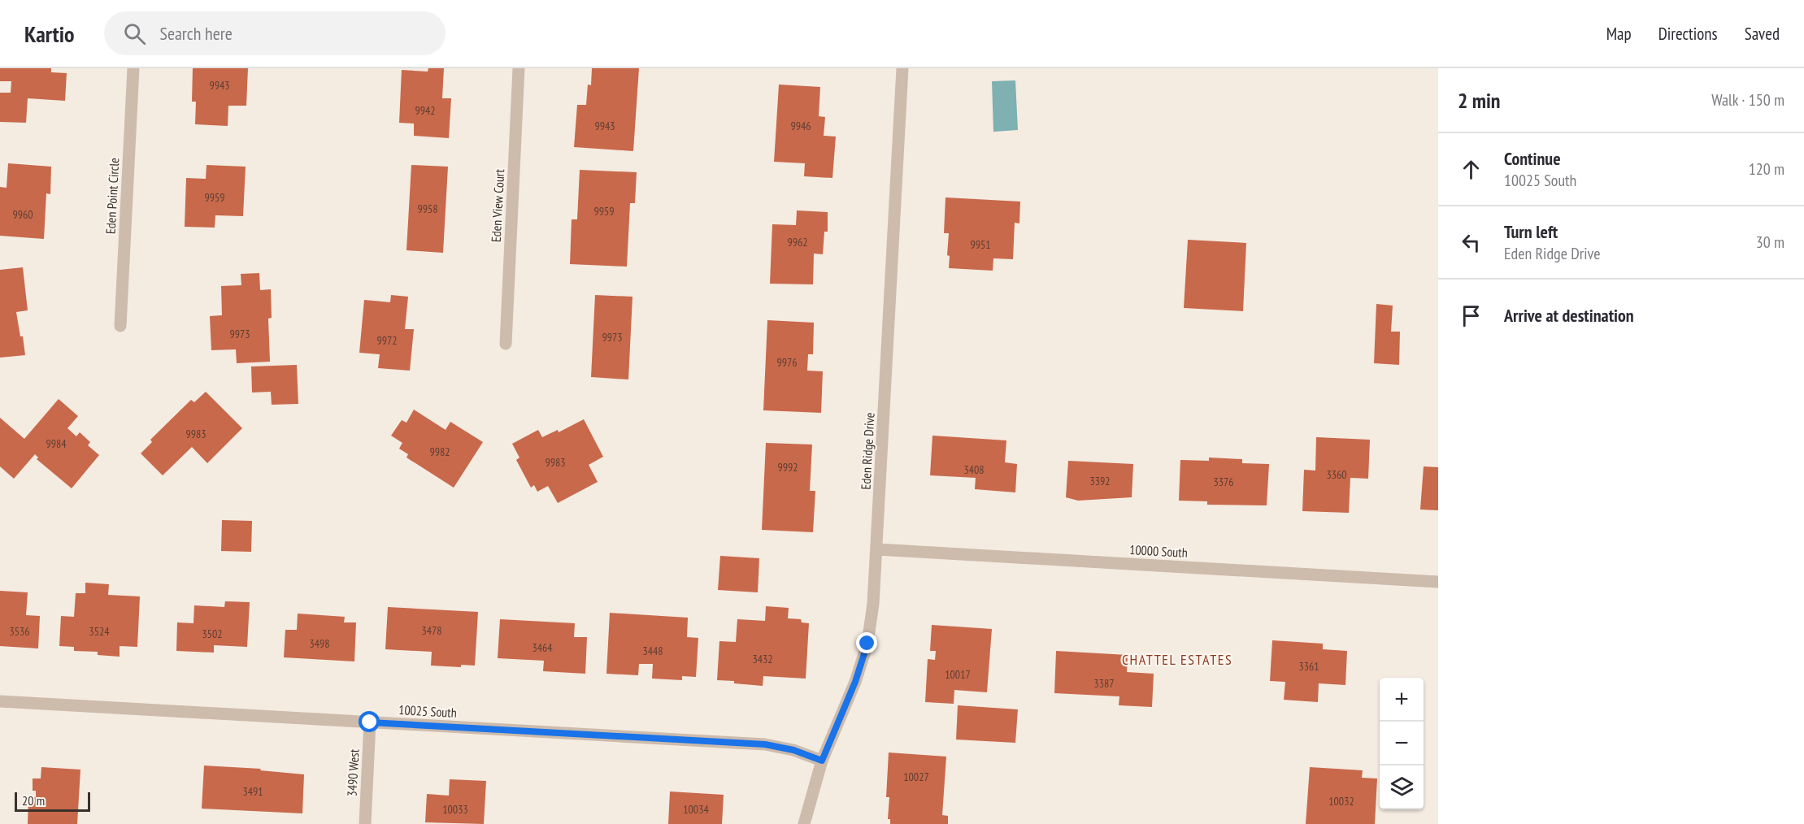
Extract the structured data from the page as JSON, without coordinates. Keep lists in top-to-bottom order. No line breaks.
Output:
{"streets":{"street":["Eden Point Circle","Eden View Court","Eden Ridge Drive","10000 South","10025 South","3490 West"]},"crossings":[["Eden Ridge Drive","10000 South"],["Eden Ridge Drive","10025 South"],["10025 South","3490 West"]],"districts":["CHATTEL ESTATES"],"house_numbers":["9943","9942","9943","9946","9959","9958","9959","9960","9962","9951","9973","9973","9972","9976","9983","9984","9982","9983","9992","3408","3360","3392","3376","3478","3536","3524","3502","3498","3464","3448","3432","3361","10017","3387","10027","3491","10032","10033","10034"],"scale_bar":"20 m","page":{"header":"Kartio","search":"Search here","nav":["Map","Directions","Saved"],"heading":["2 min","Walk · 150 m"],"list":[["Continue","10025 South","120 m"],["Turn left","Eden Ridge Drive","30 m"],"Arrive at destination"],"map_buttons":["+","−"],"scale":"20 m"}}
